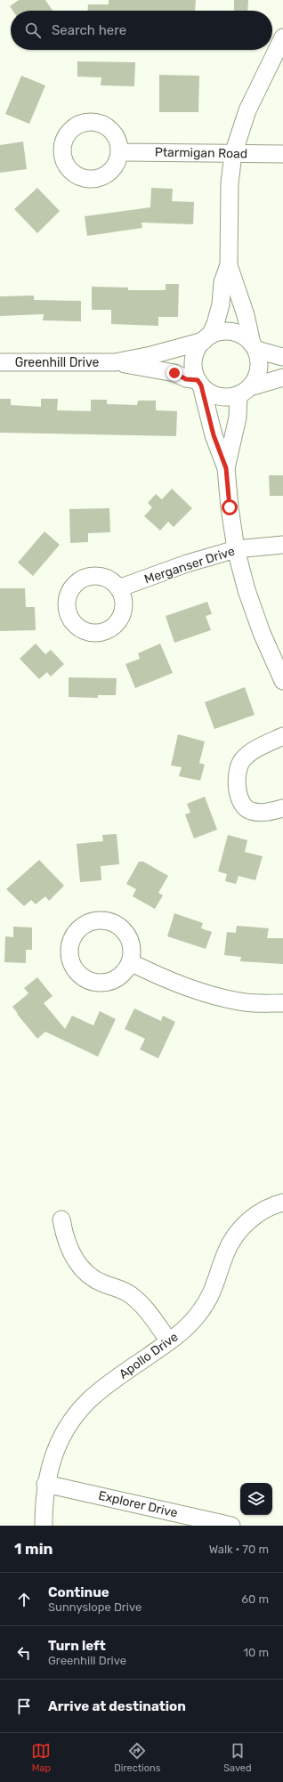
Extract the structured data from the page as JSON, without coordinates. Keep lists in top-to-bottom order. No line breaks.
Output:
{"streets":{"street":["Ptarmigan Road","Greenhill Drive","Merganser Drive","Apollo Drive","Explorer Drive"]},"crossings":[["Apollo Drive","Explorer Drive"]],"page":{"search":"Search here","heading":["1 min","Walk · 70 m"],"list":[["Continue","Sunnyslope Drive","60 m"],["Turn left","Greenhill Drive","10 m"],"Arrive at destination"],"nav":["Map","Directions","Saved"]}}
